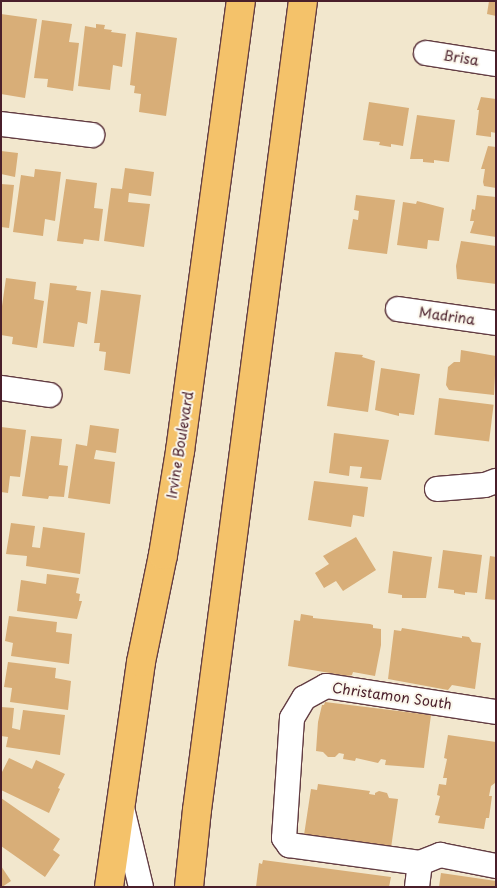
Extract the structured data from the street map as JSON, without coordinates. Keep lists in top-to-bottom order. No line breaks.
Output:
{"streets":{"main road":["Irvine Boulevard"],"street":["Brisa","Madrina","Christamon South"]}}
